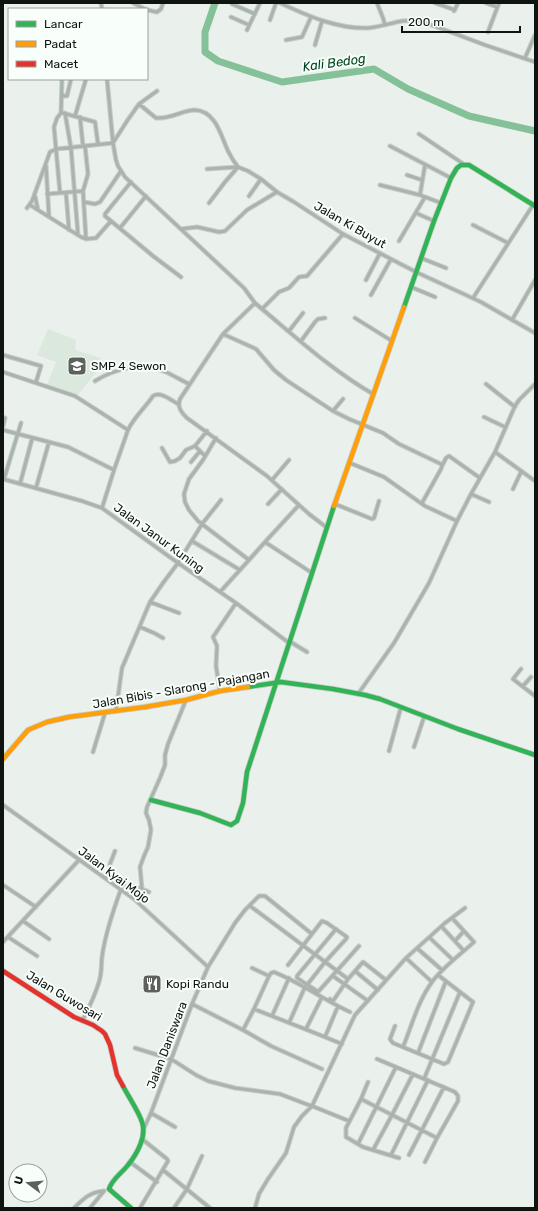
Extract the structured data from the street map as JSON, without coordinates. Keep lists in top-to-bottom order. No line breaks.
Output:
{"streets":{"street":["Jalan Ki Buyut","Jalan Janur Kuning","Jalan Bibis - Slarong - Pajangan","Jalan Kyai Mojo","Jalan Guwosari","Jalan Daniswara"]},"crossings":[["Jalan Kyai Mojo","Jalan Daniswara"],["Jalan Guwosari","Jalan Daniswara"]],"water":["Kali Bedog"],"places":{"school or university":["SMP 4 Sewon"],"restaurant":["Kopi Randu"]},"legend":["Lancar","Padat","Macet"],"scale_bar":"200 m","north":"left"}
